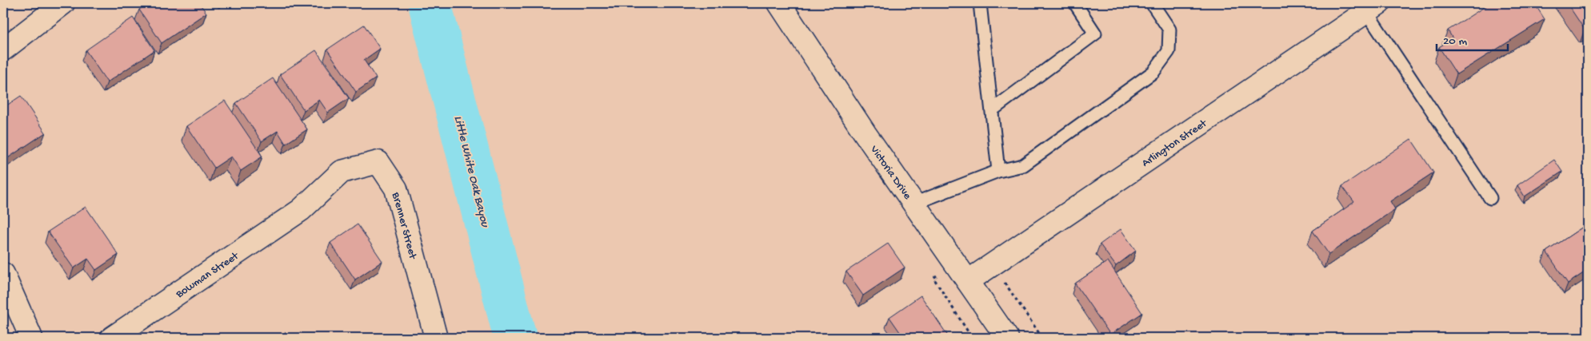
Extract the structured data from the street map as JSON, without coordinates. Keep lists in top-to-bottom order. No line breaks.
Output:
{"streets":{"street":["Arlington Street","Victoria Drive","Brenner Street","Bowman Street"]},"crossings":[["Arlington Street","Victoria Drive"],["Brenner Street","Bowman Street"]],"water":["Little White Oak Bayou"],"scale_bar":"20 m"}
